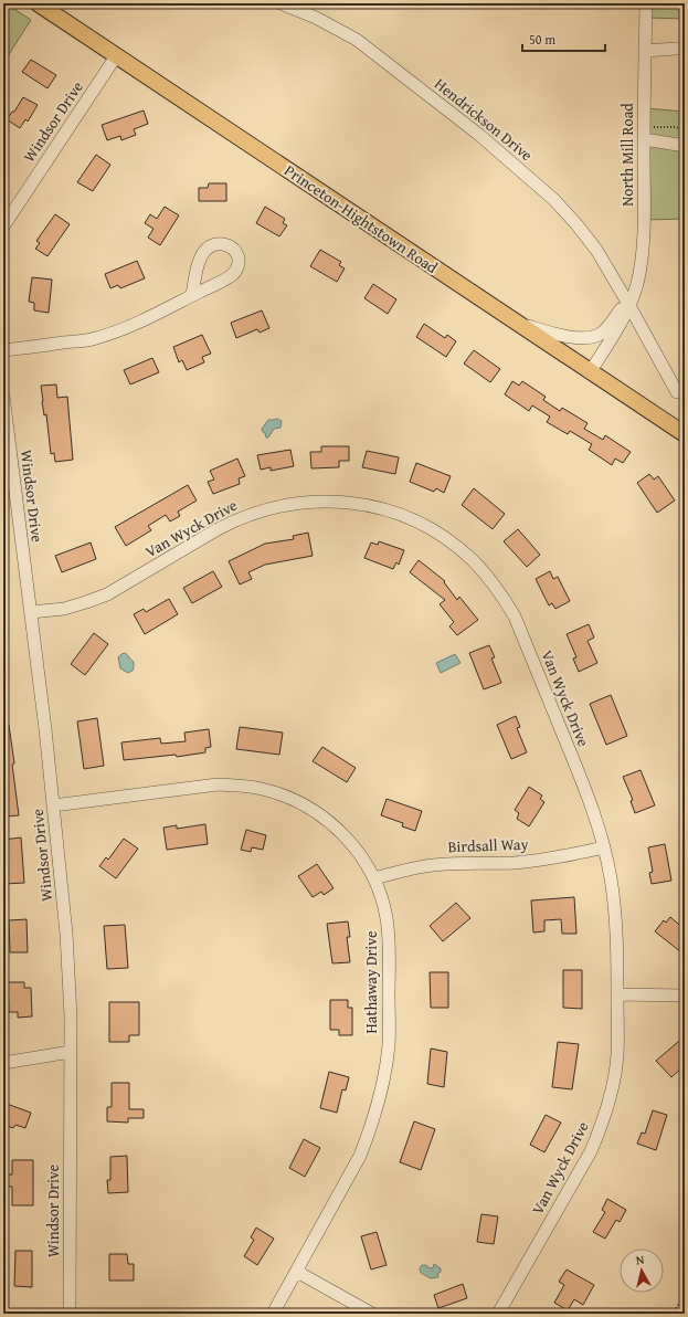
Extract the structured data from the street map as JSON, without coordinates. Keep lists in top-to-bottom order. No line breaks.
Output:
{"streets":{"main road":["Princeton-Hightstown Road"],"street":["Hendrickson Drive","Windsor Drive","North Mill Road","Van Wyck Drive","Birdsall Way","Hathaway Drive"]},"crossings":[["Hendrickson Drive","North Mill Road"],["Windsor Drive","Princeton-Hightstown Road"],["Windsor Drive","Van Wyck Drive"],["Windsor Drive","Hathaway Drive"],["North Mill Road","Princeton-Hightstown Road"],["Van Wyck Drive","Birdsall Way"],["Birdsall Way","Hathaway Drive"]],"scale_bar":"50 m","north":"top"}
